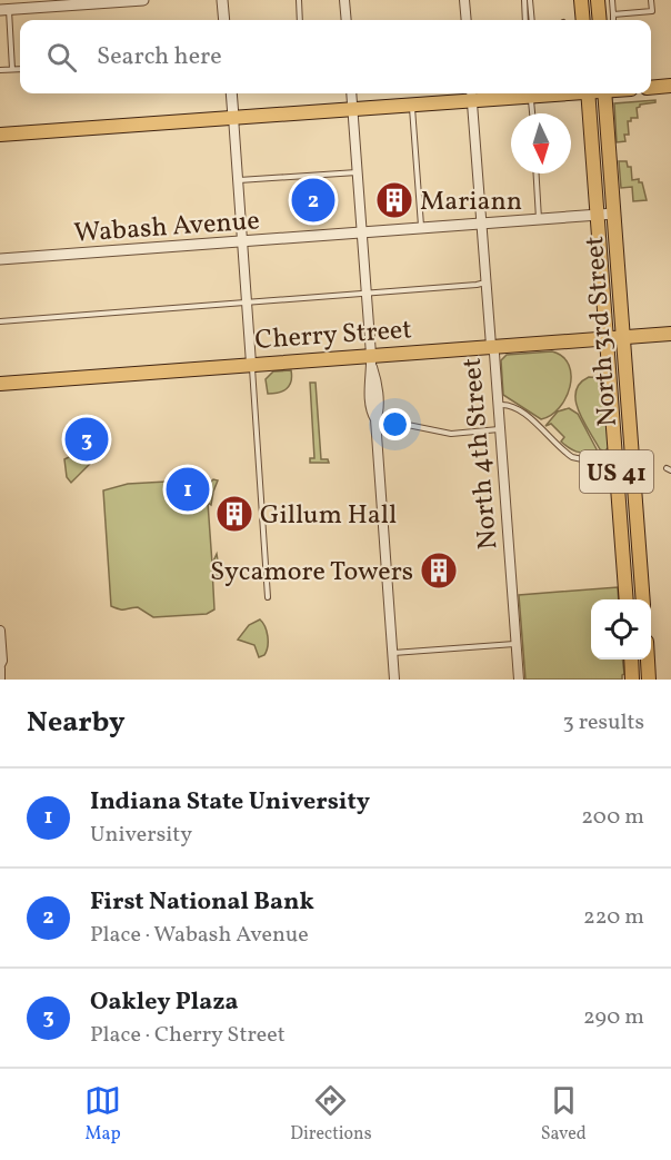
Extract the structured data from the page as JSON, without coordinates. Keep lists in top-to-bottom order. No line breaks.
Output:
{"streets":{"main road":["North 3rd Street","Cherry Street","US 41"],"street":["Wabash Avenue","North 4th Street"]},"crossings":[["Wabash Avenue","North 3rd Street"],["Wabash Avenue","North 4th Street"],["Wabash Avenue","US 41"],["North 3rd Street","Cherry Street"],["North 3rd Street","US 41"],["Cherry Street","North 4th Street"]],"places":{"building":["Mariann","Gillum Hall","Sycamore Towers"]},"north":"bottom","page":{"search":"Search here","pins":["2","3","1"],"heading":["Nearby","3 results"],"list":[{"mark":"1","name":"Indiana State University","note":"University","value":"200 m"},{"mark":"2","name":"First National Bank","note":"Place · Wabash Avenue","value":"220 m"},{"mark":"3","name":"Oakley Plaza","note":"Place · Cherry Street","value":"290 m"}],"nav":["Map","Directions","Saved"]}}
